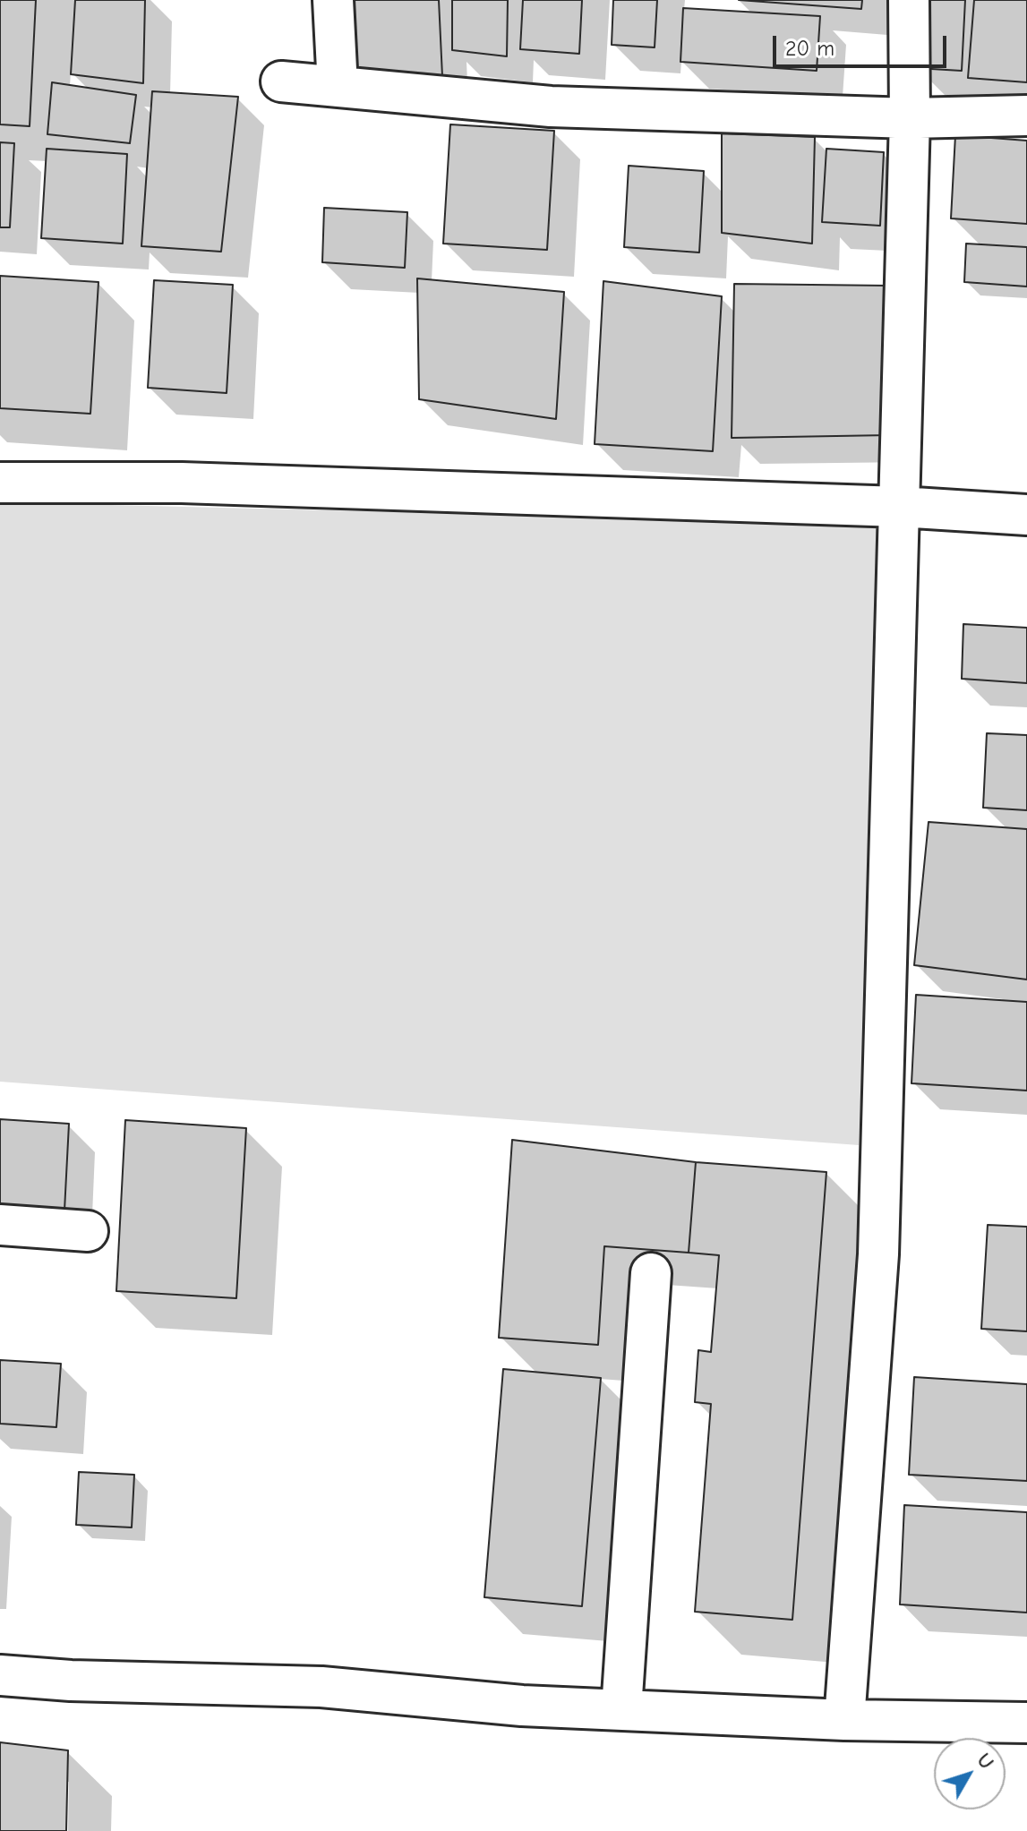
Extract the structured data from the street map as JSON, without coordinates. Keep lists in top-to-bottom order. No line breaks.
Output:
{"scale_bar":"20 m","north":"top right"}
